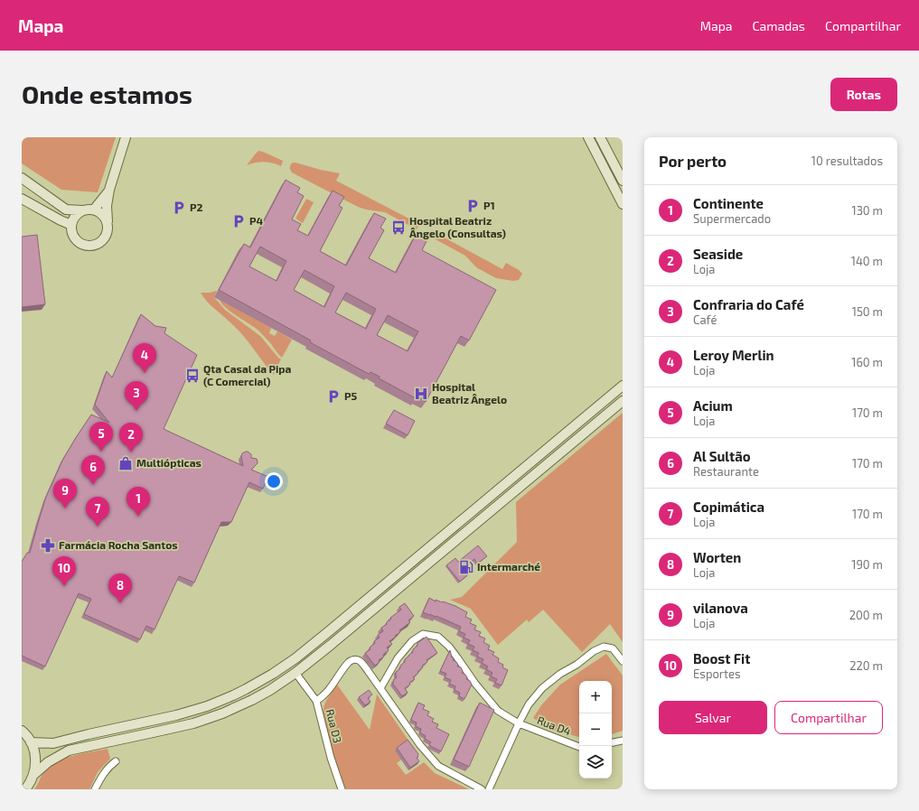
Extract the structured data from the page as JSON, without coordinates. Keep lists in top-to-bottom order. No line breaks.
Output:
{"streets":{"street":["Rua D3","Rua D4"]},"places":{"parking":["P1","P2","P4","P5"],"bus stop":["Hospital Beatriz Ângelo (Consultas)","Qta Casal da Pipa (C Comercial)"],"hospital":["Hospital Beatriz Ângelo"],"shop":["Multiópticas"],"pharmacy":["Farmácia Rocha Santos"],"fuel station":["Intermarché"]},"page":{"header":"Mapa","nav":["Mapa","Camadas","Compartilhar"],"buttons":["Rotas",["Salvar","Compartilhar"]],"title":"Onde estamos","heading":["Por perto","10 resultados"],"list":[{"mark":"1","name":"Continente","note":"Supermercado","value":"130 m"},{"mark":"2","name":"Seaside","note":"Loja","value":"140 m"},{"mark":"3","name":"Confraria do Café","note":"Café","value":"150 m"},{"mark":"4","name":"Leroy Merlin","note":"Loja","value":"160 m"},{"mark":"5","name":"Acium","note":"Loja","value":"170 m"},{"mark":"6","name":"Al Sultão","note":"Restaurante","value":"170 m"},{"mark":"7","name":"Copimática","note":"Loja","value":"170 m"},{"mark":"8","name":"Worten","note":"Loja","value":"190 m"},{"mark":"9","name":"vilanova","note":"Loja","value":"200 m"},{"mark":"10","name":"Boost Fit","note":"Esportes","value":"220 m"}],"pins":["4","3","5","2","6","9","1","7","10","8"],"map_buttons":["+","−"]}}
